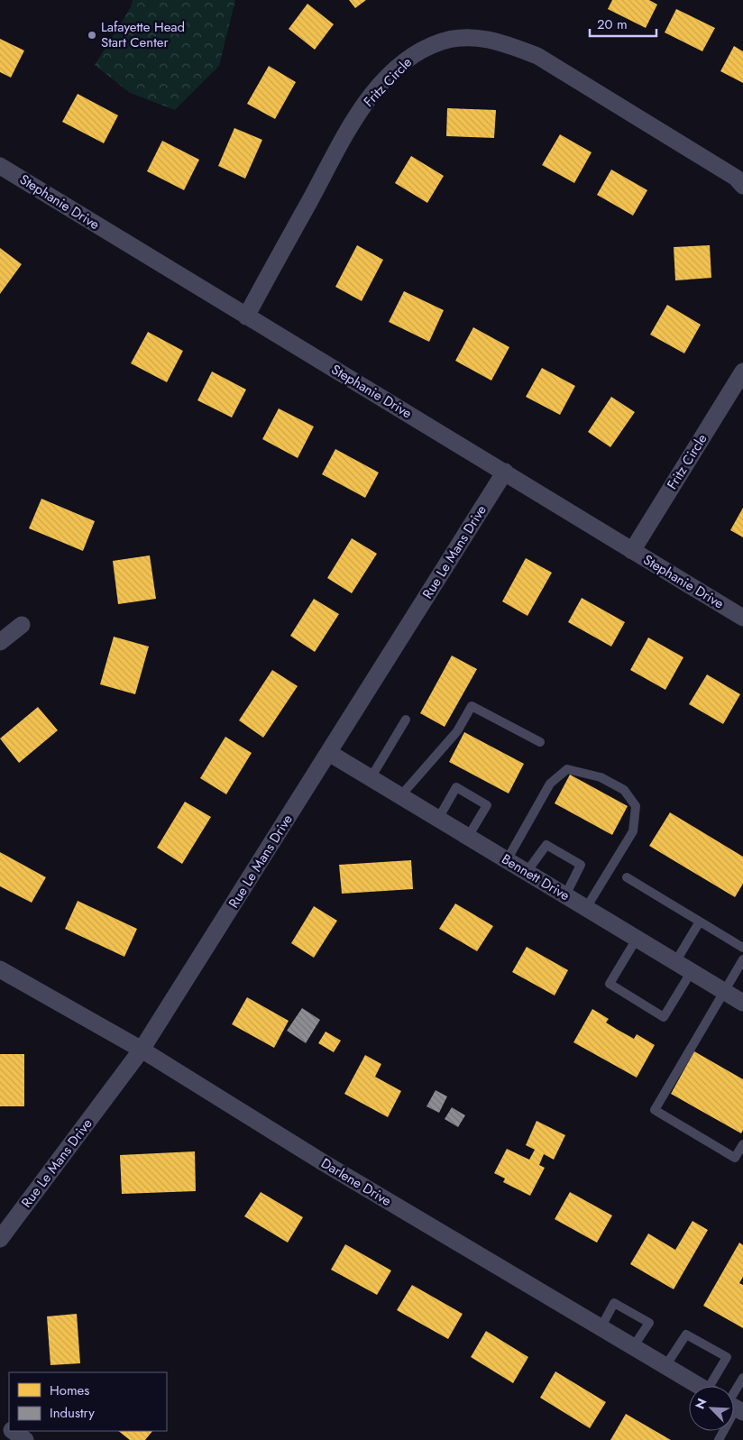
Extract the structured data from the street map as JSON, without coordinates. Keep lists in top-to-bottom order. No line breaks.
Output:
{"streets":{"street":["Fritz Circle","Stephanie Drive","Rue Le Mans Drive","Bennett Drive","Darlene Drive"]},"crossings":[["Fritz Circle","Stephanie Drive"],["Stephanie Drive","Rue Le Mans Drive"],["Rue Le Mans Drive","Bennett Drive"],["Rue Le Mans Drive","Darlene Drive"]],"places":["Lafayette Head Start Center"],"legend":["Homes","Industry"],"scale_bar":"20 m","north":"top left"}
